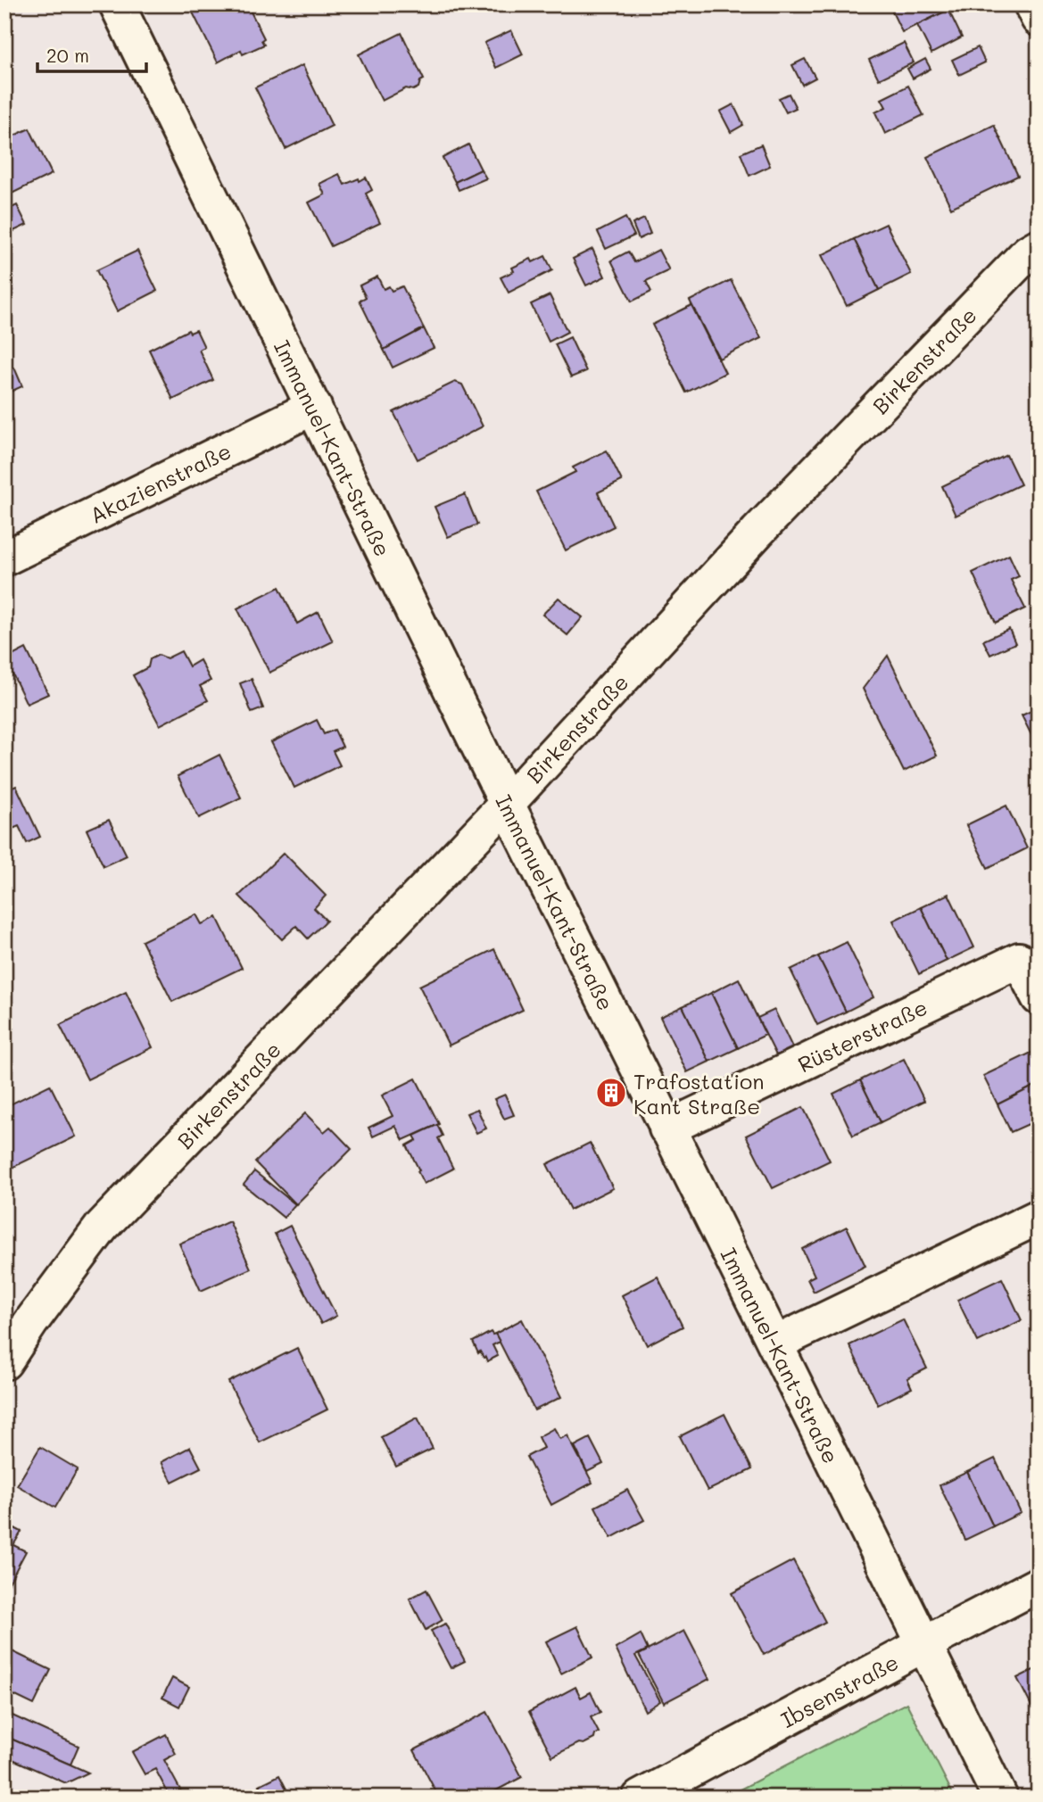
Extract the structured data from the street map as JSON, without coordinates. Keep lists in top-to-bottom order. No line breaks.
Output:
{"streets":{"street":["Birkenstraße","Immanuel-Kant-Straße","Akazienstraße","Rüsterstraße","Ibsenstraße"]},"crossings":[["Birkenstraße","Immanuel-Kant-Straße"],["Immanuel-Kant-Straße","Akazienstraße"],["Immanuel-Kant-Straße","Rüsterstraße"],["Immanuel-Kant-Straße","Ibsenstraße"]],"places":{"building":["Trafostation Kant Straße"]},"scale_bar":"20 m"}
